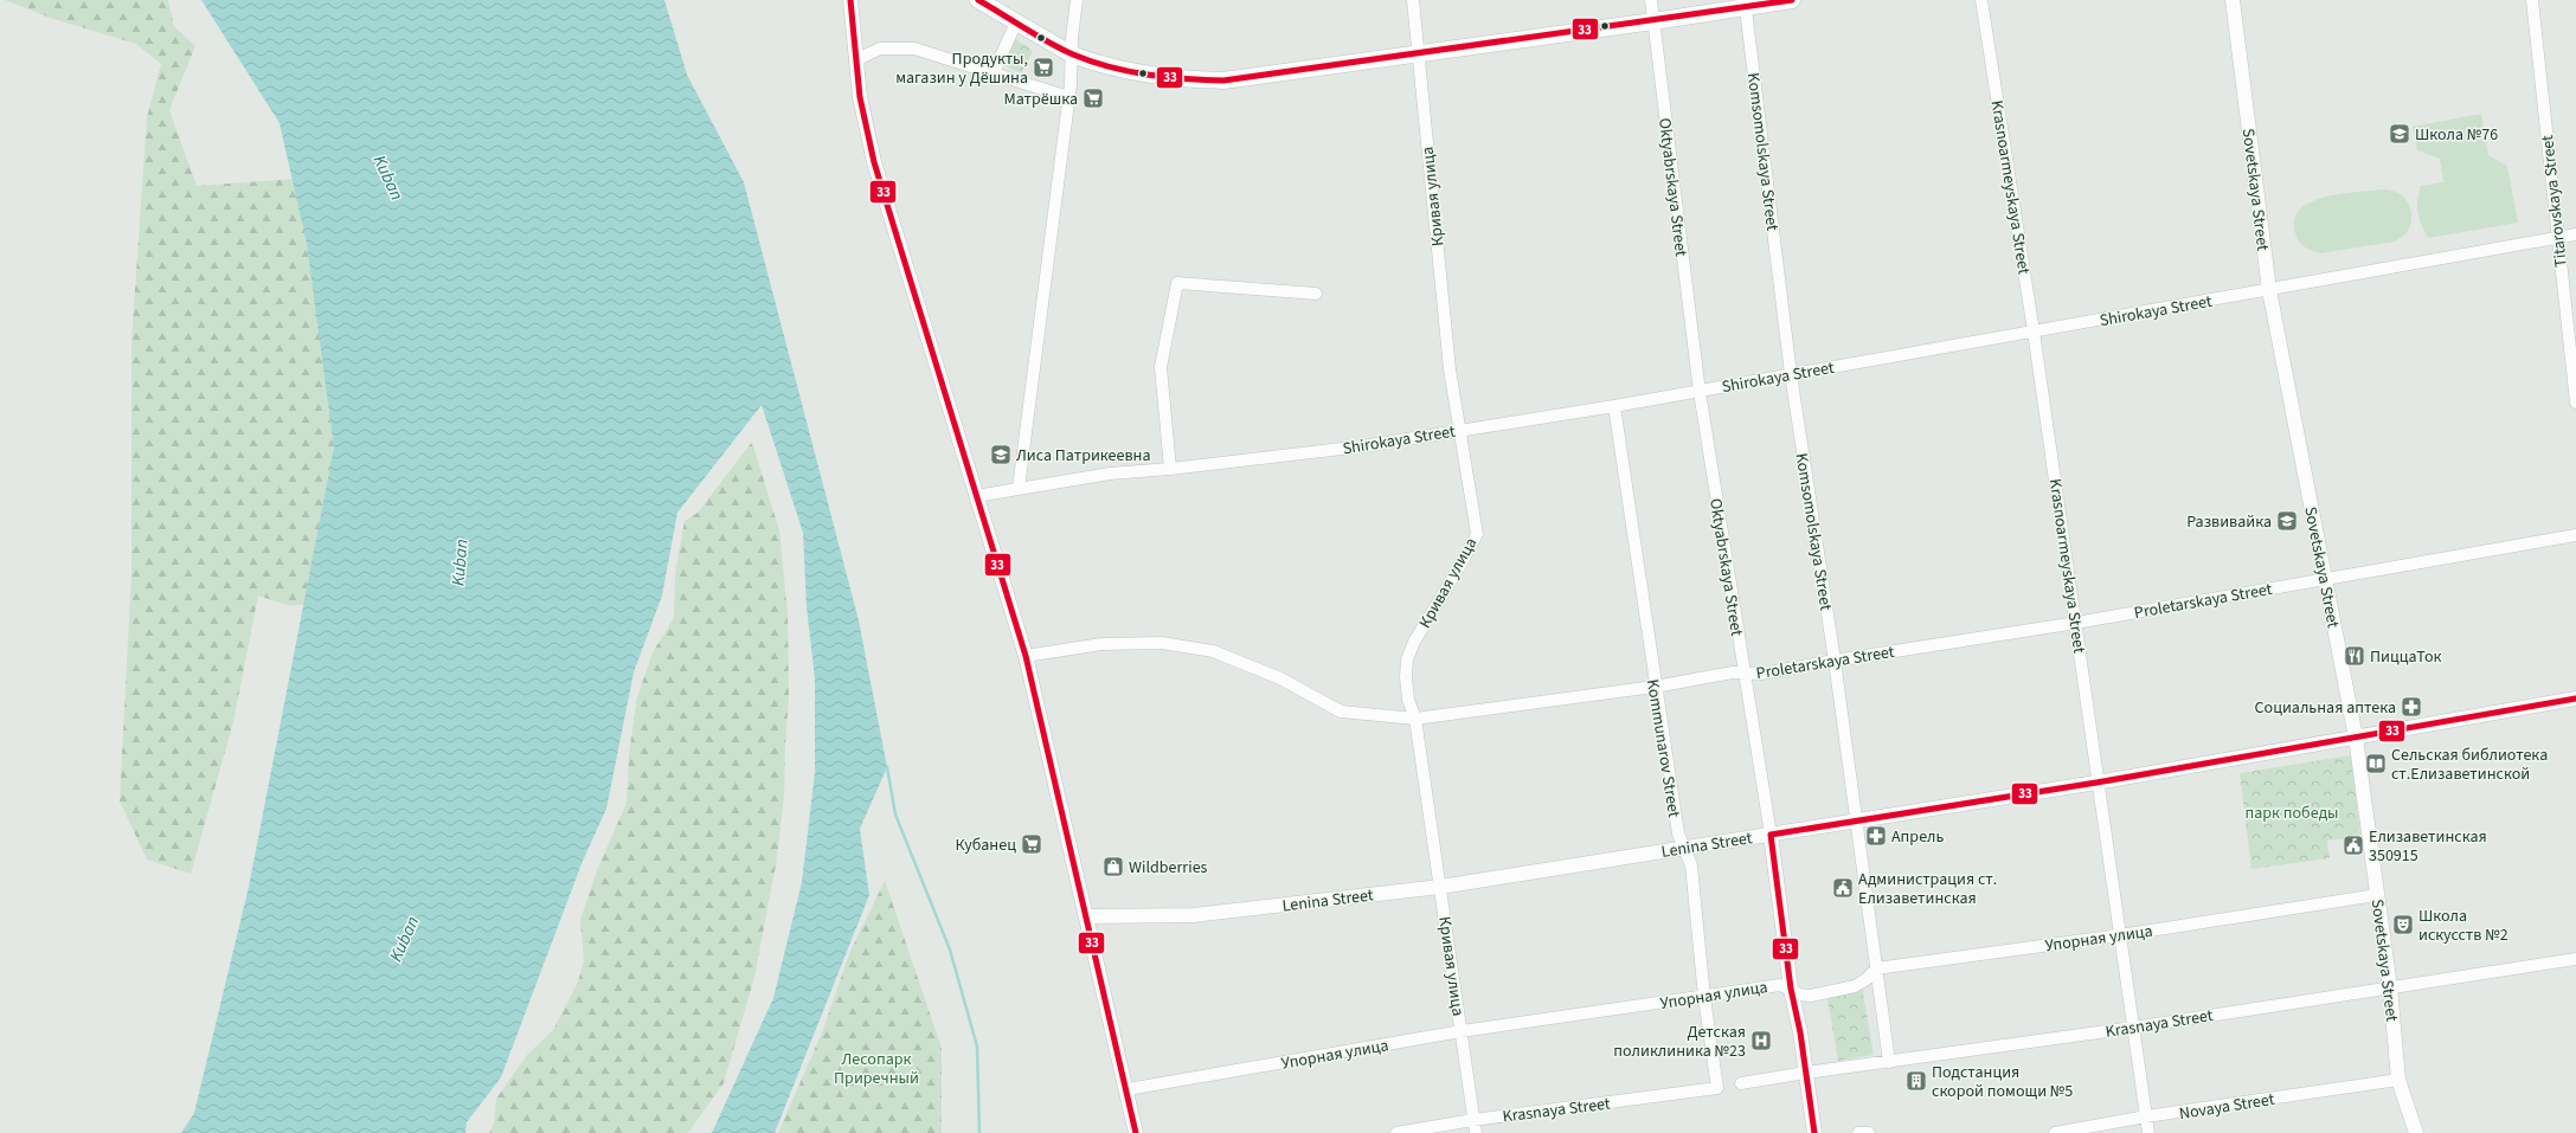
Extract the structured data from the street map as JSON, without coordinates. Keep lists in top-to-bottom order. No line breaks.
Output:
{"streets":{"street":["Komsomolskaya Street","Oktyabrskaya Street","Krasnoarmeyskaya Street","Sovetskaya Street","Кривая улица","Titarovskaya Street","Shirokaya Street","Proletarskaya Street","Kommunarov Street","Lenina Street","Упорная улица","Krasnaya Street","Novaya Street"]},"crossings":[["Komsomolskaya Street","Shirokaya Street"],["Komsomolskaya Street","Proletarskaya Street"],["Komsomolskaya Street","Lenina Street"],["Komsomolskaya Street","Упорная улица"],["Komsomolskaya Street","Krasnaya Street"],["Oktyabrskaya Street","Shirokaya Street"],["Oktyabrskaya Street","Proletarskaya Street"],["Oktyabrskaya Street","Lenina Street"],["Oktyabrskaya Street","Упорная улица"],["Oktyabrskaya Street","Krasnaya Street"],["Krasnoarmeyskaya Street","Shirokaya Street"],["Krasnoarmeyskaya Street","Proletarskaya Street"],["Krasnoarmeyskaya Street","Lenina Street"],["Krasnoarmeyskaya Street","Упорная улица"],["Krasnoarmeyskaya Street","Krasnaya Street"],["Krasnoarmeyskaya Street","Novaya Street"],["Sovetskaya Street","Shirokaya Street"],["Sovetskaya Street","Proletarskaya Street"],["Sovetskaya Street","Lenina Street"],["Sovetskaya Street","Упорная улица"],["Sovetskaya Street","Krasnaya Street"],["Sovetskaya Street","Novaya Street"],["Кривая улица","Shirokaya Street"],["Кривая улица","Proletarskaya Street"],["Кривая улица","Lenina Street"],["Кривая улица","Упорная улица"],["Кривая улица","Krasnaya Street"],["Titarovskaya Street","Shirokaya Street"],["Shirokaya Street","Kommunarov Street"],["Proletarskaya Street","Kommunarov Street"],["Kommunarov Street","Lenina Street"],["Kommunarov Street","Упорная улица"],["Kommunarov Street","Krasnaya Street"]],"water":["Kuban"],"parks":["парк победы","Лесопарк Приречный"],"places":{"supermarket":["Продукты, магазин у Дёшина","Матрёшка","Кубанец"],"school or university":["Школа №76","Лиса Патрикеевна","Развивайка"],"restaurant":["ПиццаТок"],"pharmacy":["Социальная аптека","Апрель"],"library":["Сельская библиотека ст.Елизаветинской"],"public building":["Елизаветинская 350915","Администрация ст. Елизаветинская"],"shop":["Wildberries"],"theatre":["Школа искусств №2"],"hospital":["Детская поликлиника №23"],"building":["Подстанция скорой помощи №5"]},"lines":["transit line 33"]}
